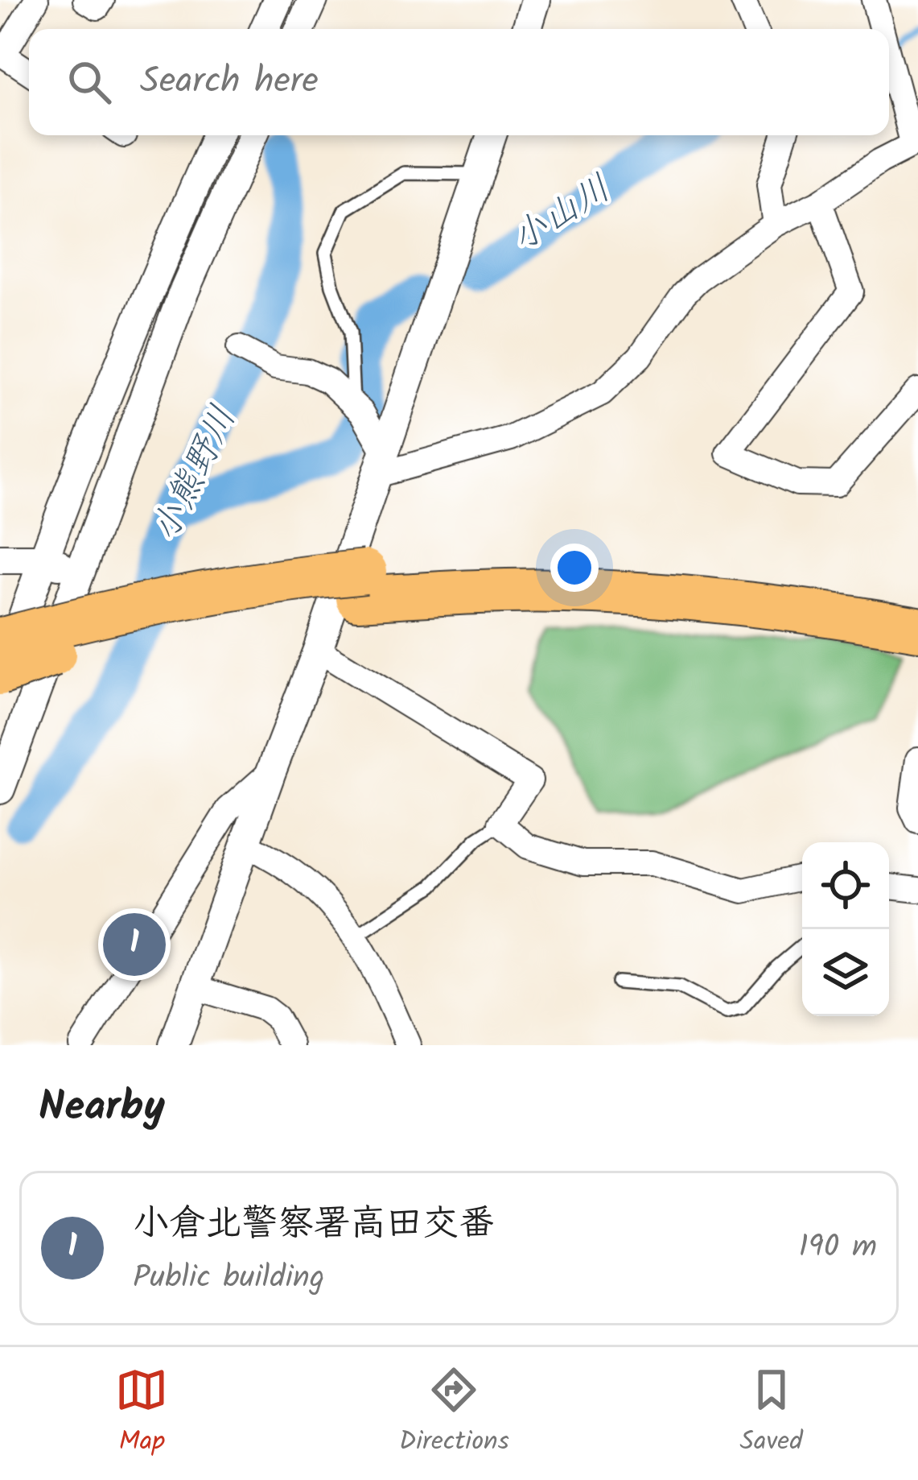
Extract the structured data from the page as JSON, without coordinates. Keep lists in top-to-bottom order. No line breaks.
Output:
{"water":["小山川","小熊野川"],"page":{"search":"Search here","pins":"1","heading":"Nearby","list":[{"mark":"1","name":"小倉北警察署高田交番","note":"Public building","value":"190 m"}],"nav":["Map","Directions","Saved"]}}
